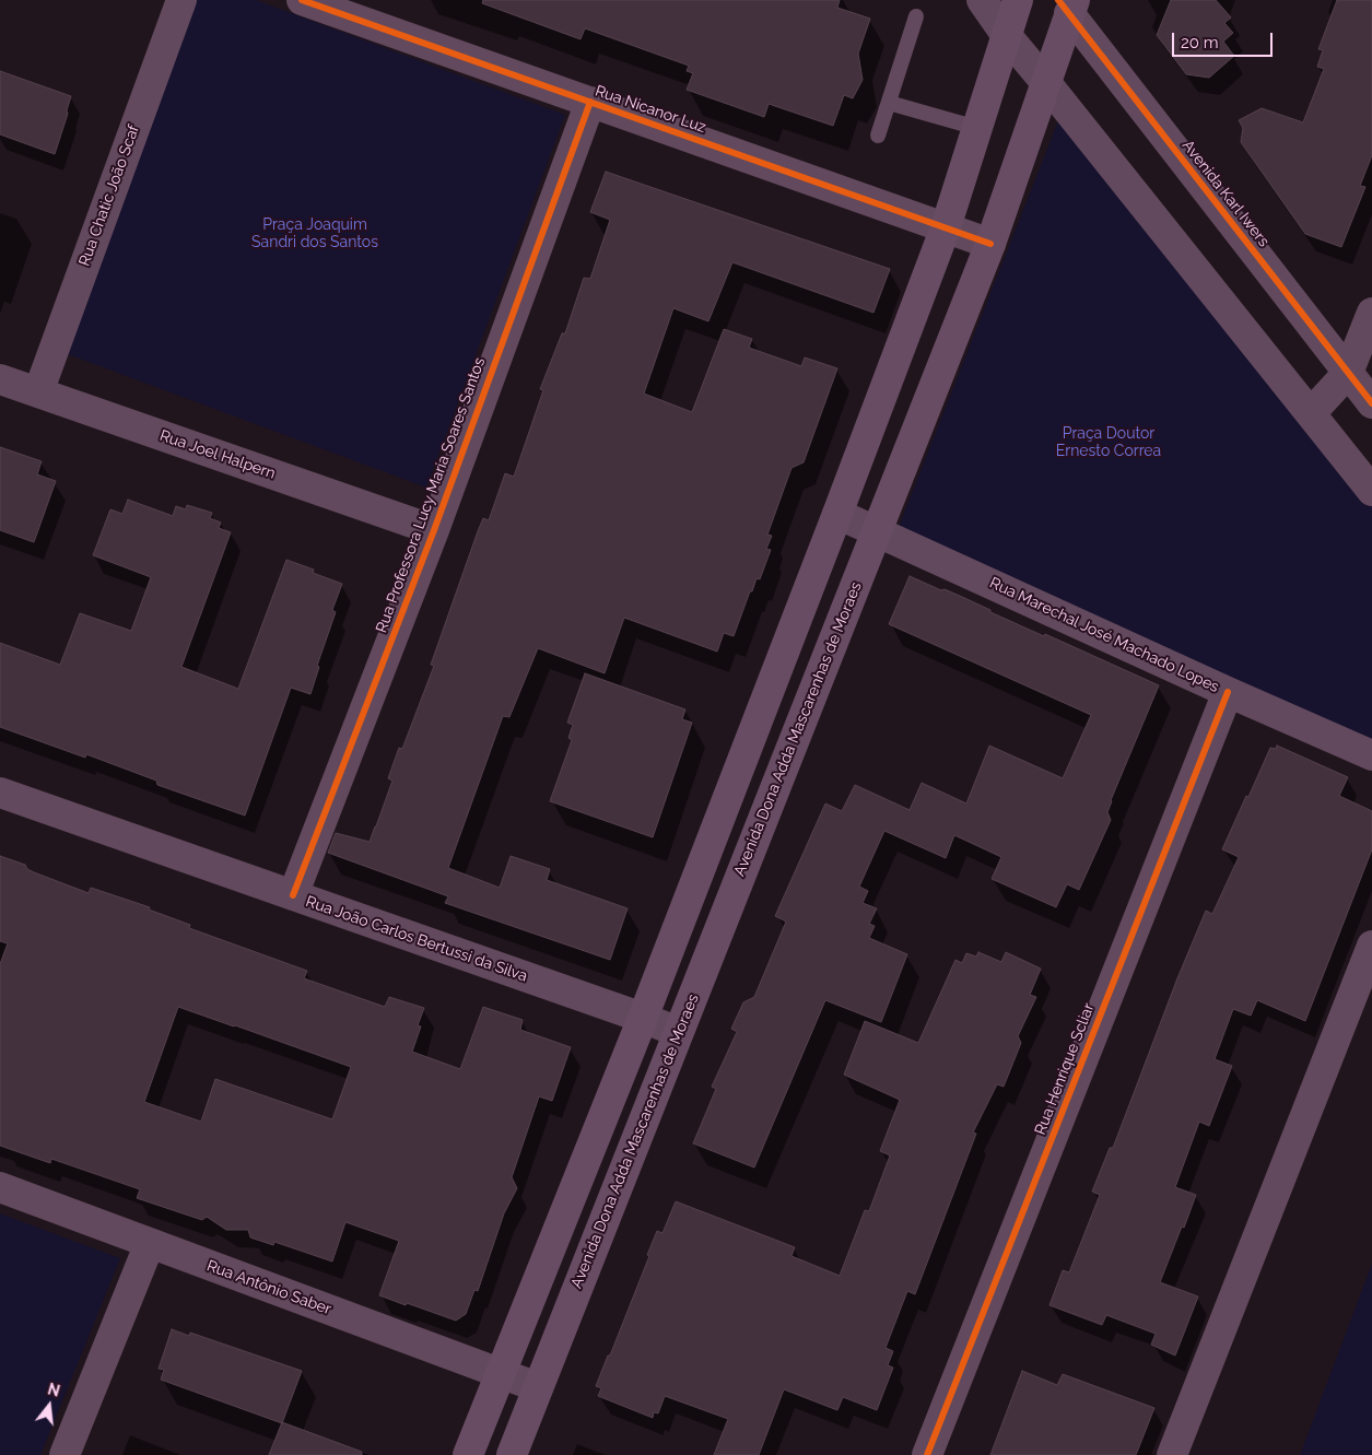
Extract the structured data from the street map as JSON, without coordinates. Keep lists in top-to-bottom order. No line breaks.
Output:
{"streets":{"main road":["Avenida Dona Adda Mascarenhas de Moraes"],"street":["Rua Nicanor Luz","Avenida Karl Iwers","Rua Chatic João Scaf","Rua Joel Halpern","Rua Professora Lucy Maria Soares Santos","Rua Marechal José Machado Lopes","Rua João Carlos Bertussi da Silva","Rua Henrique Scliar","Rua Antônio Saber"]},"crossings":[["Rua Nicanor Luz","Rua Professora Lucy Maria Soares Santos"],["Rua Nicanor Luz","Avenida Dona Adda Mascarenhas de Moraes"],["Avenida Karl Iwers","Avenida Dona Adda Mascarenhas de Moraes"],["Rua Chatic João Scaf","Rua Joel Halpern"],["Rua Joel Halpern","Rua Professora Lucy Maria Soares Santos"],["Rua Professora Lucy Maria Soares Santos","Rua João Carlos Bertussi da Silva"],["Rua Marechal José Machado Lopes","Avenida Dona Adda Mascarenhas de Moraes"],["Rua Marechal José Machado Lopes","Rua Henrique Scliar"],["Avenida Dona Adda Mascarenhas de Moraes","Rua João Carlos Bertussi da Silva"],["Avenida Dona Adda Mascarenhas de Moraes","Rua Antônio Saber"]],"parks":["Praça Joaquim Sandri dos Santos","Praça Doutor Ernesto Correa"],"scale_bar":"20 m","north":"top"}
